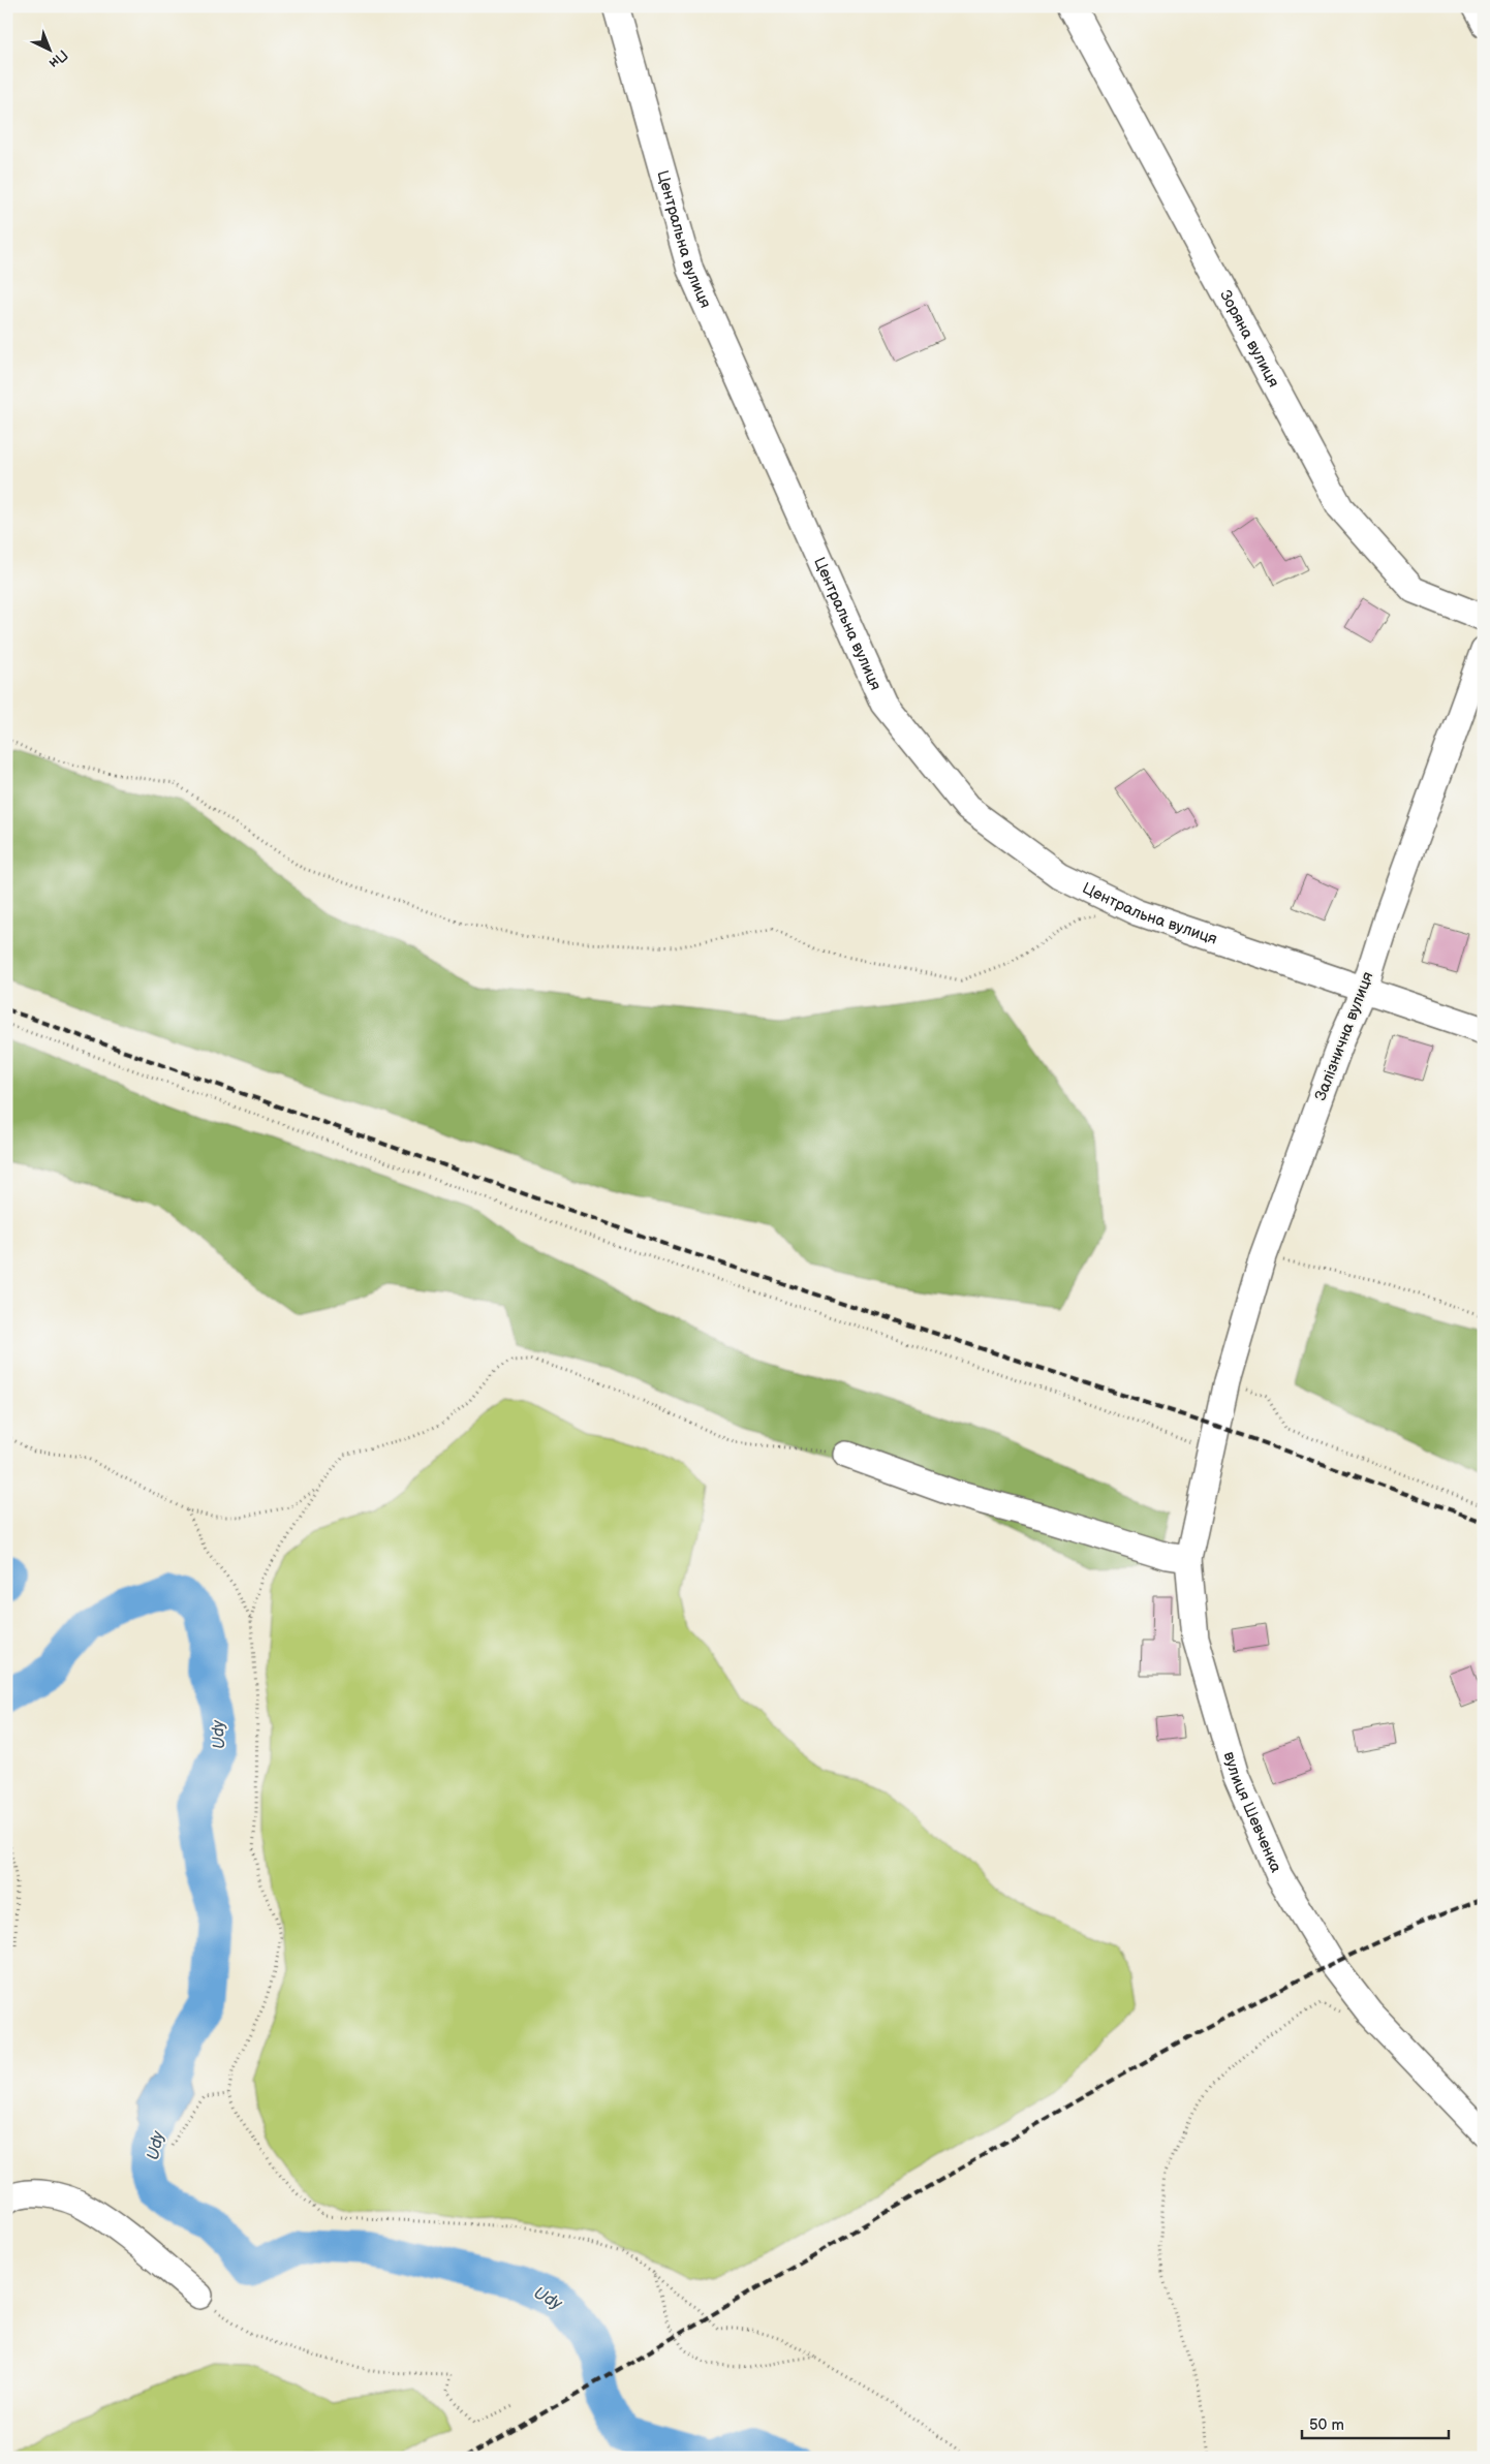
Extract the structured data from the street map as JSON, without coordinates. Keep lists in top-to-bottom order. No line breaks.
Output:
{"streets":{"street":["Центральна вулиця","Зоряна вулиця","Залізнична вулиця","вулиця Шевченка"]},"crossings":[["Центральна вулиця","Залізнична вулиця"],["Залізнична вулиця","вулиця Шевченка"]],"water":["Udy"],"scale_bar":"50 m","north":"bottom right"}
